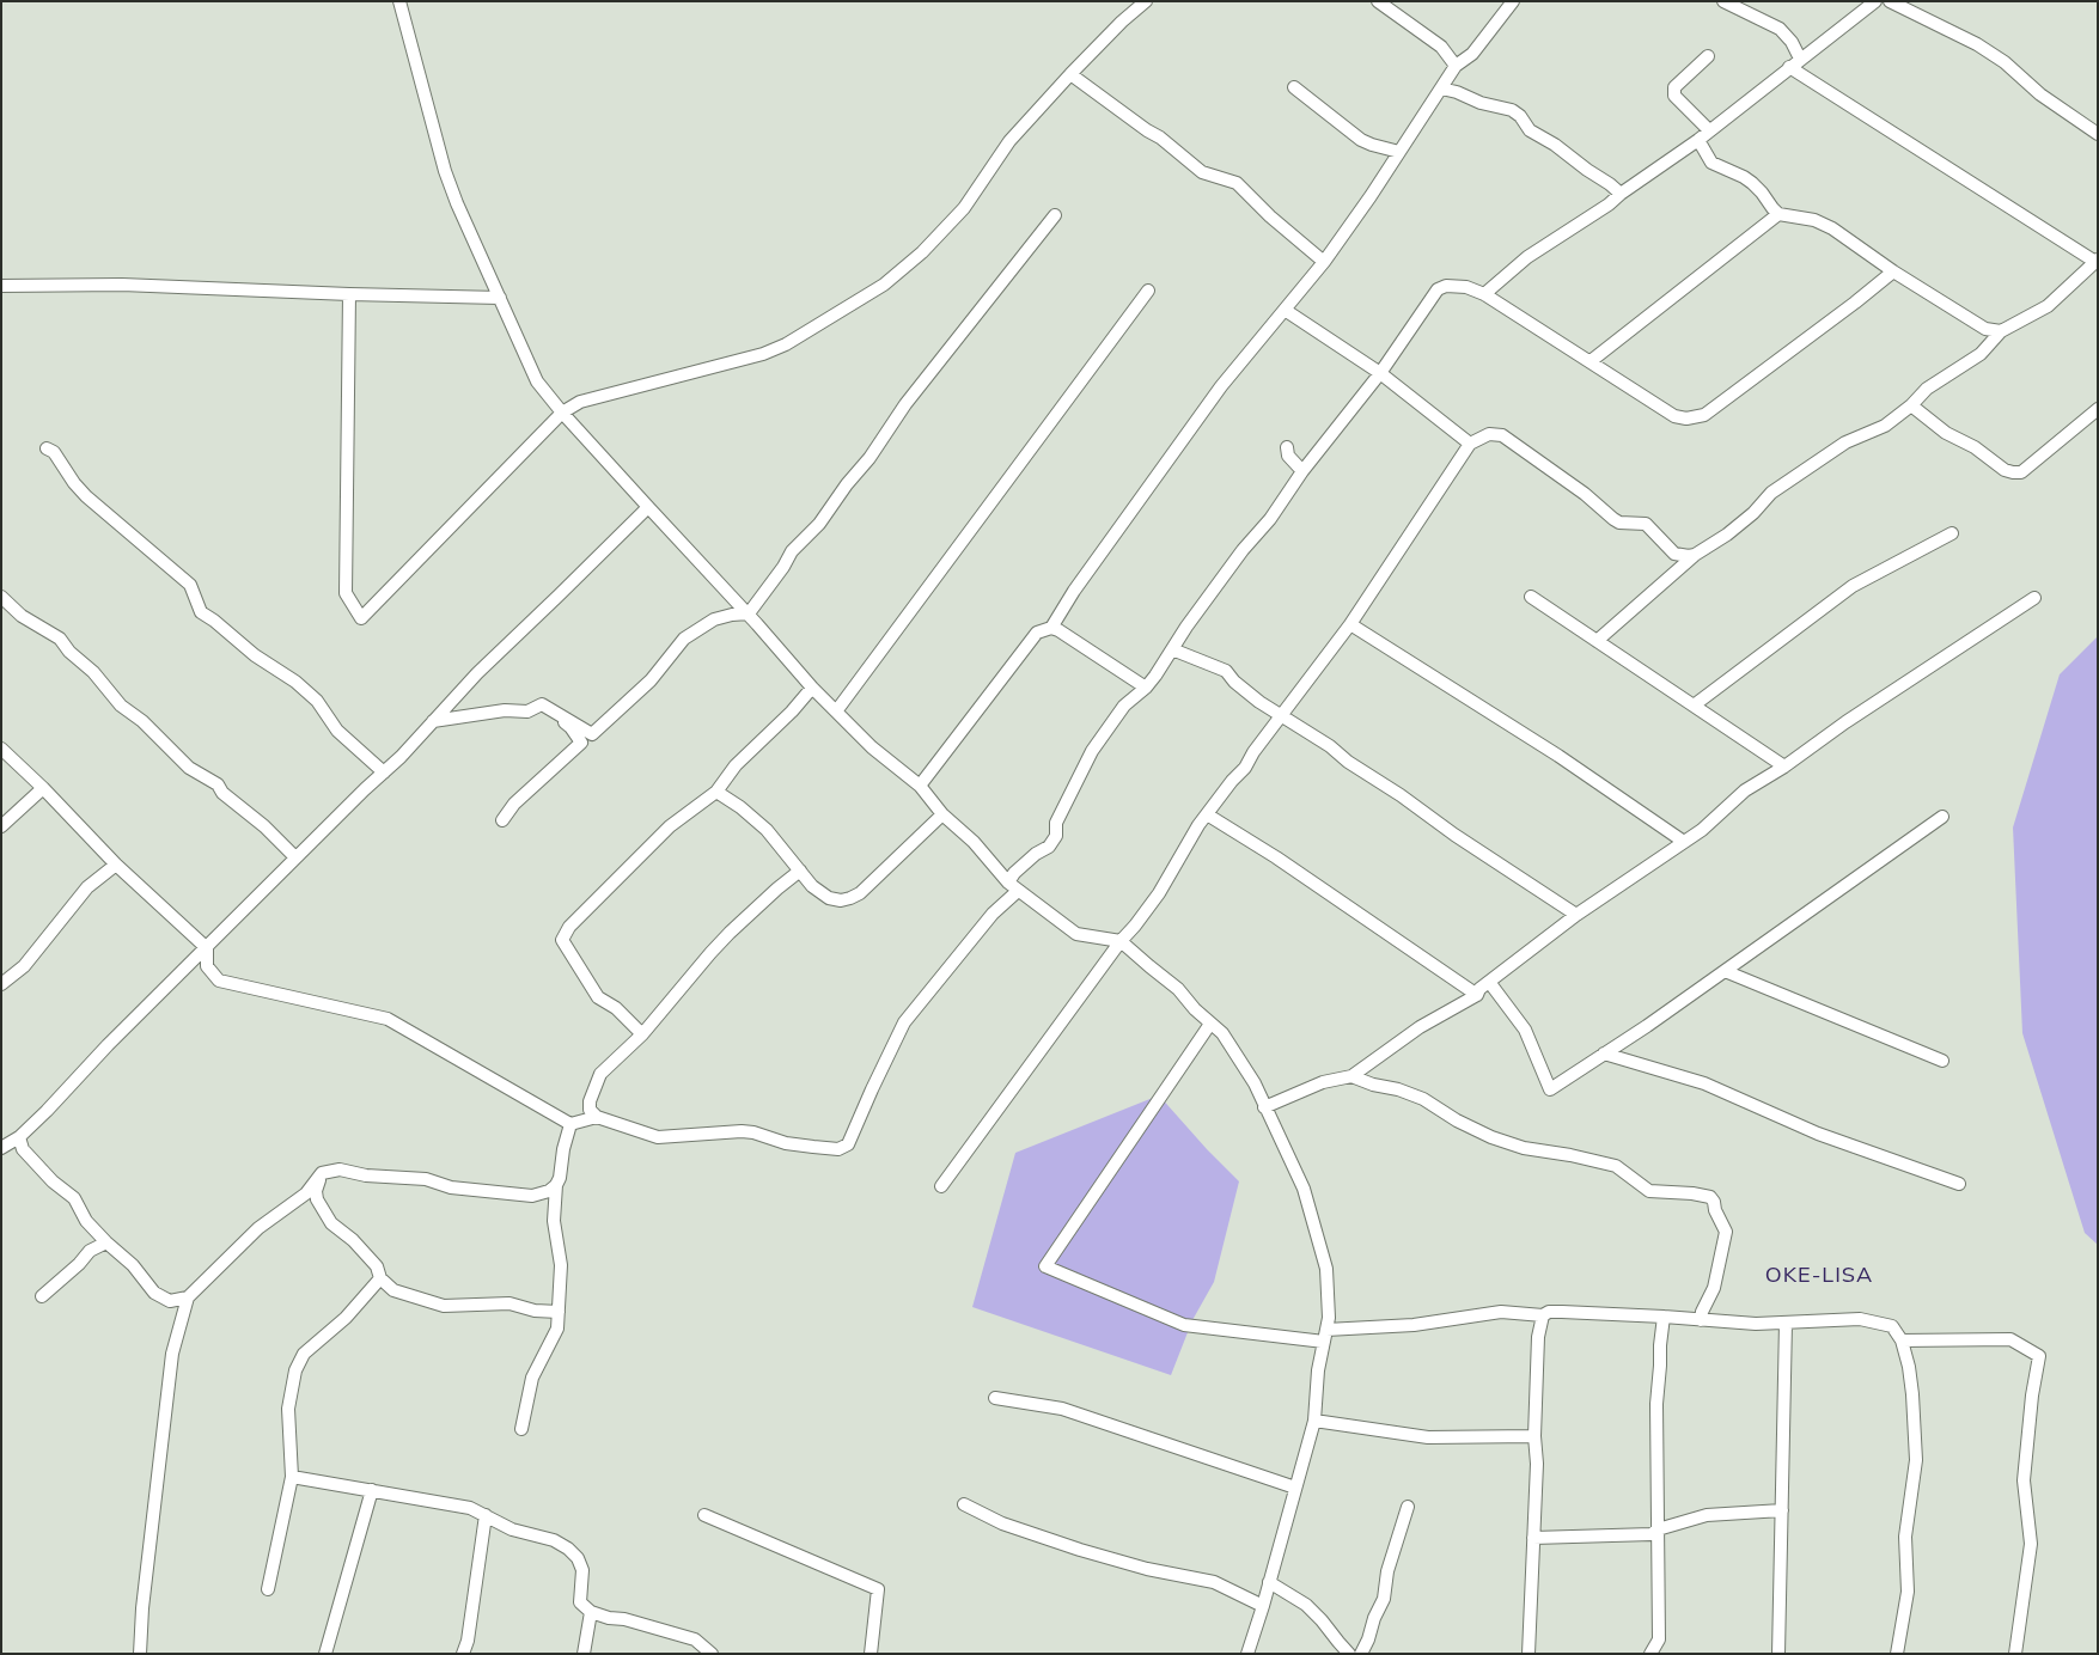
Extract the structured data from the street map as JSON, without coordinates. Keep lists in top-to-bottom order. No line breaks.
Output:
{"districts":["OKE-LISA"]}
